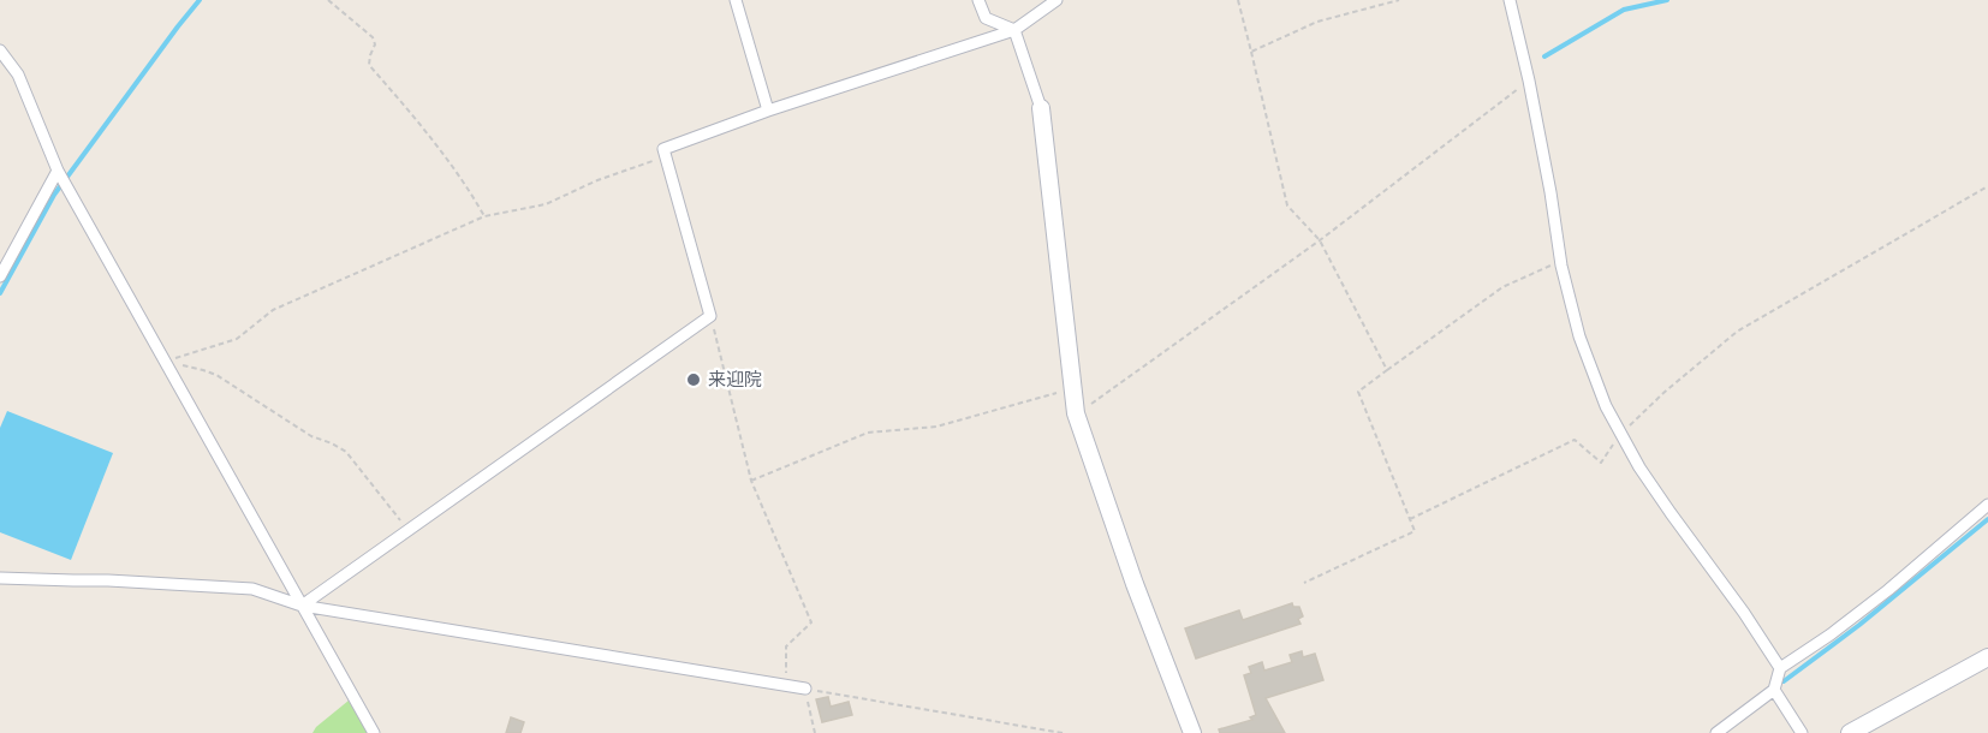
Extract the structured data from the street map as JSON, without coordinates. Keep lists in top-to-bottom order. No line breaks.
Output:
{"places":["来迎院"]}
